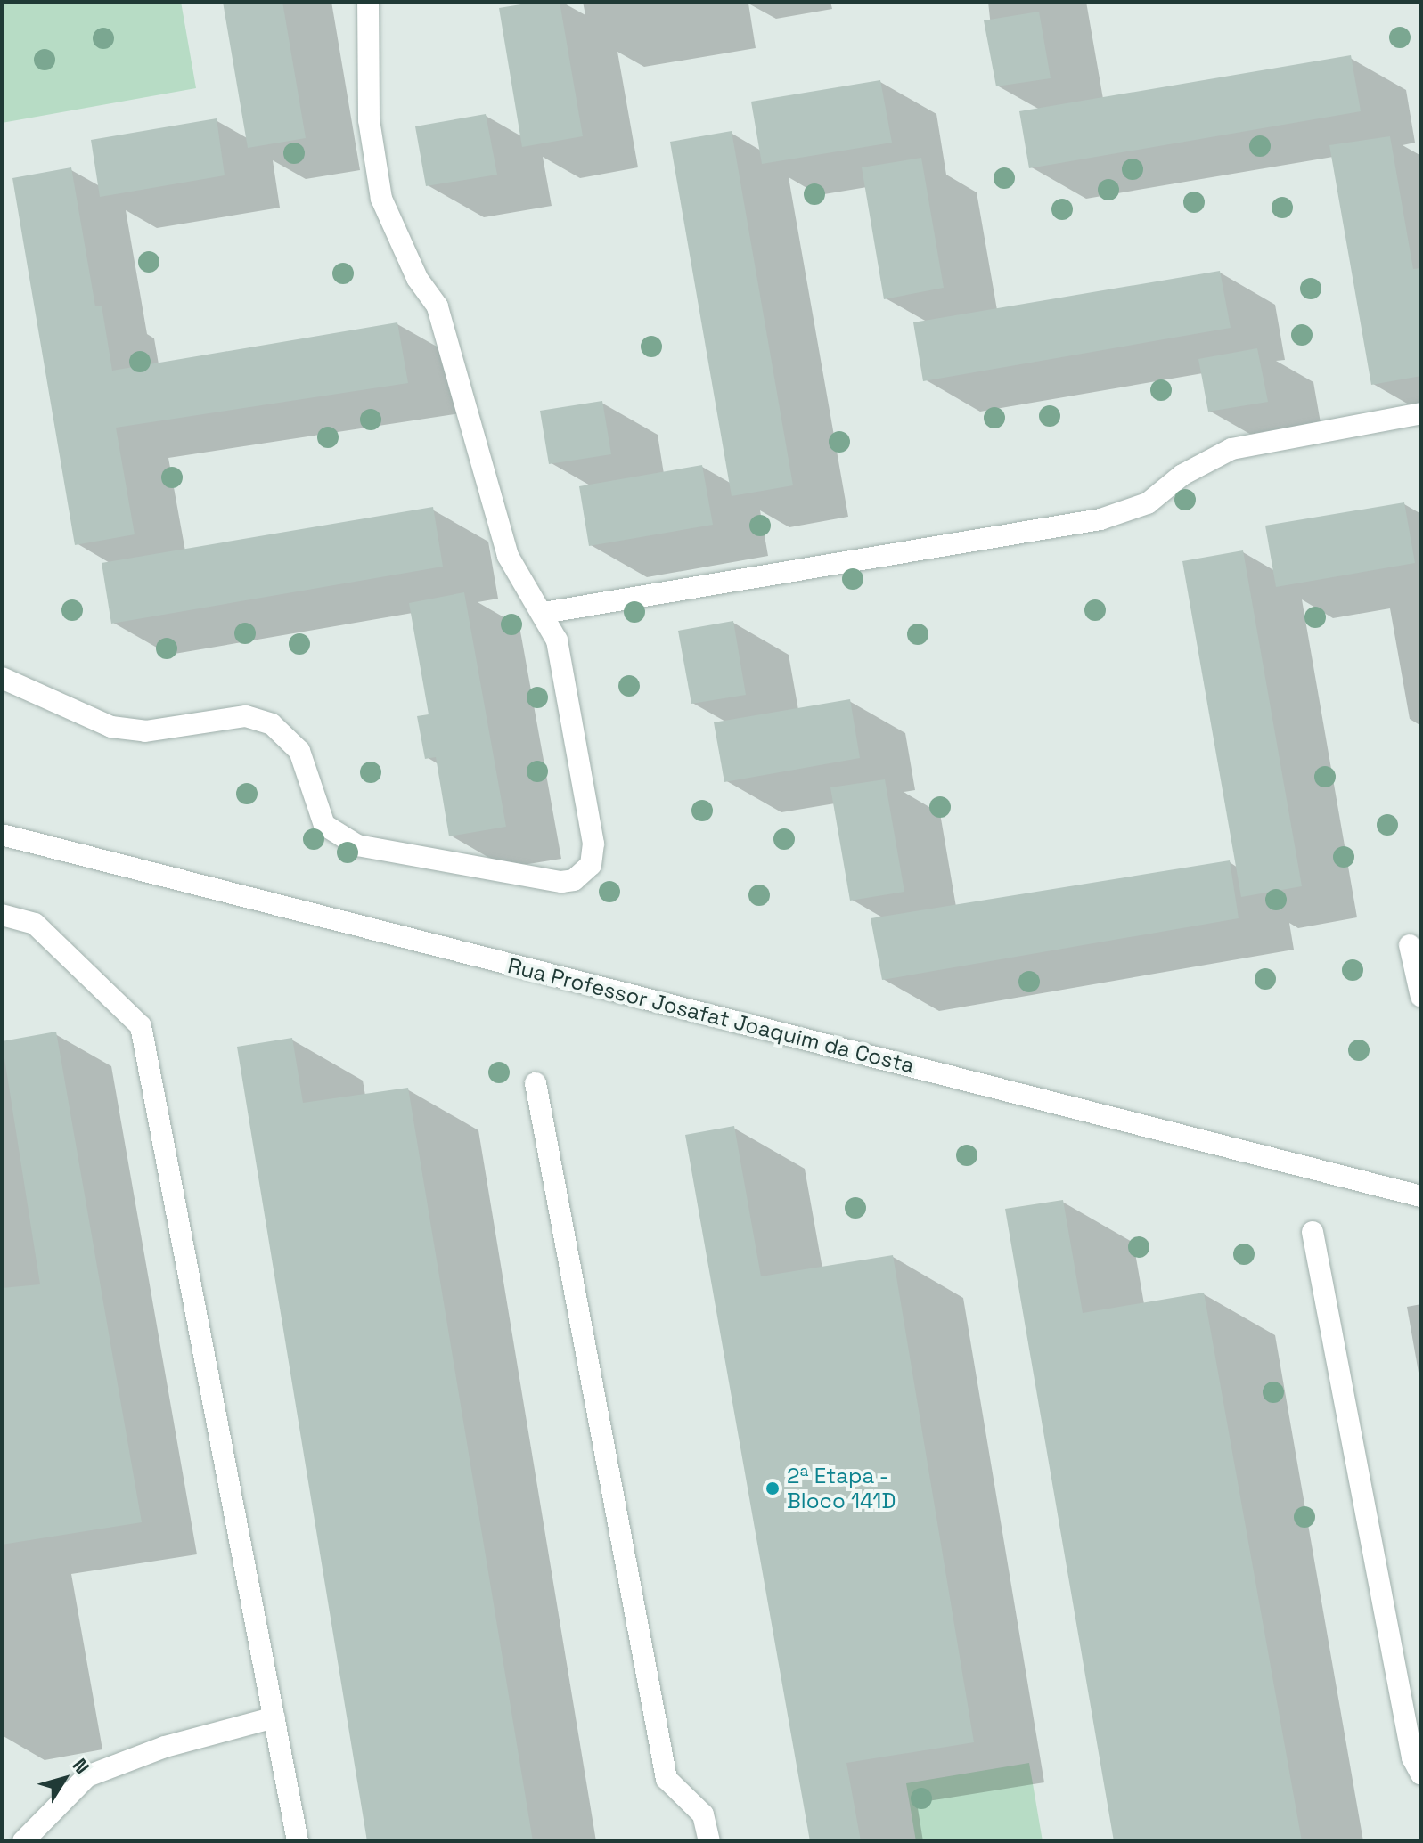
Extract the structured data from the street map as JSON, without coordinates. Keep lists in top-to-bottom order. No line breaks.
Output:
{"streets":{"street":["Rua Professor Josafat Joaquim da Costa"]},"places":["2ª Etapa - Bloco 141D"],"north":"top right"}
